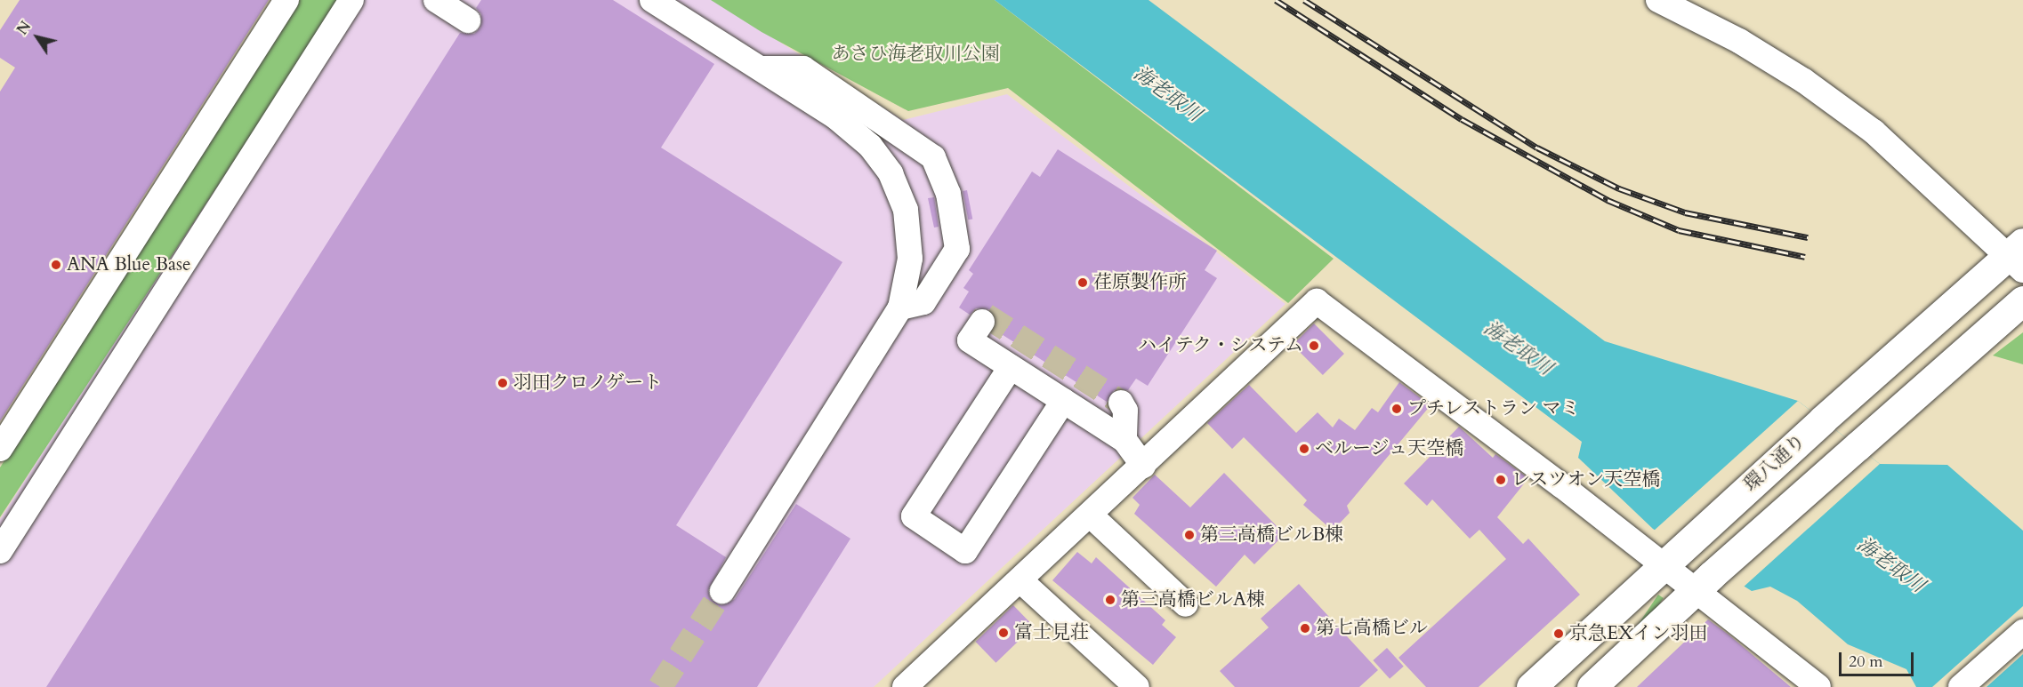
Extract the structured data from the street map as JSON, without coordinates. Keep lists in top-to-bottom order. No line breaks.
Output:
{"streets":{"main road":["環八通り"]},"water":["海老取川"],"parks":["あさひ海老取川公園"],"places":["ANA Blue Base","荏原製作所","ハイテク・システム","羽田クロノゲート","プチレストラン マミ","ベルージュ天空橋","レスツオン天空橋","第三高橋ビルB棟","第三高橋ビルA棟","第七高橋ビル","富士見荘","京急EXイン羽田"],"scale_bar":"20 m","north":"top left"}
